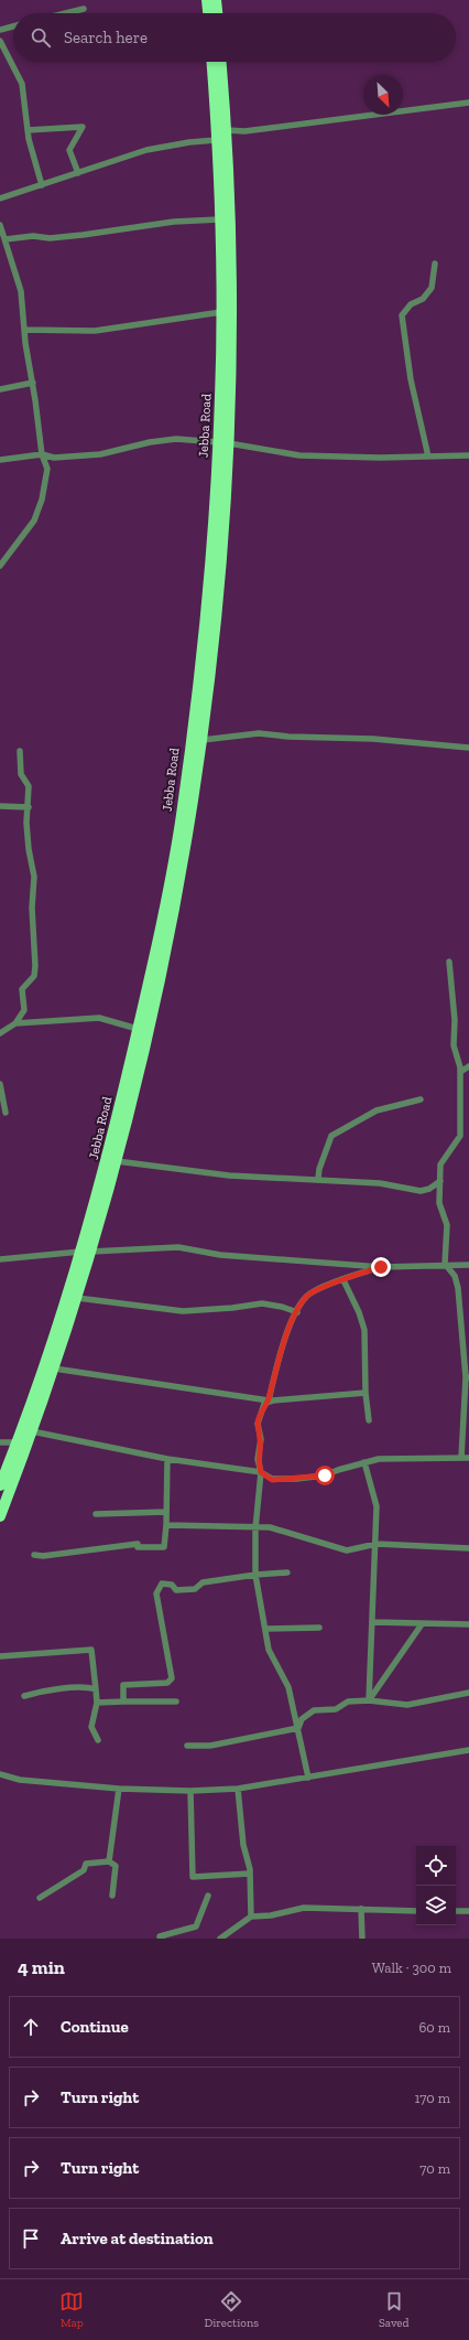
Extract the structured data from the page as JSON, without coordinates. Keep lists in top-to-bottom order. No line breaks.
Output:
{"streets":{"highway":["Jebba Road"]},"north":"bottom right","page":{"search":"Search here","heading":["4 min","Walk · 300 m"],"list":[["Continue","60 m"],["Turn right","170 m"],["Turn right","70 m"],"Arrive at destination"],"nav":["Map","Directions","Saved"]}}
